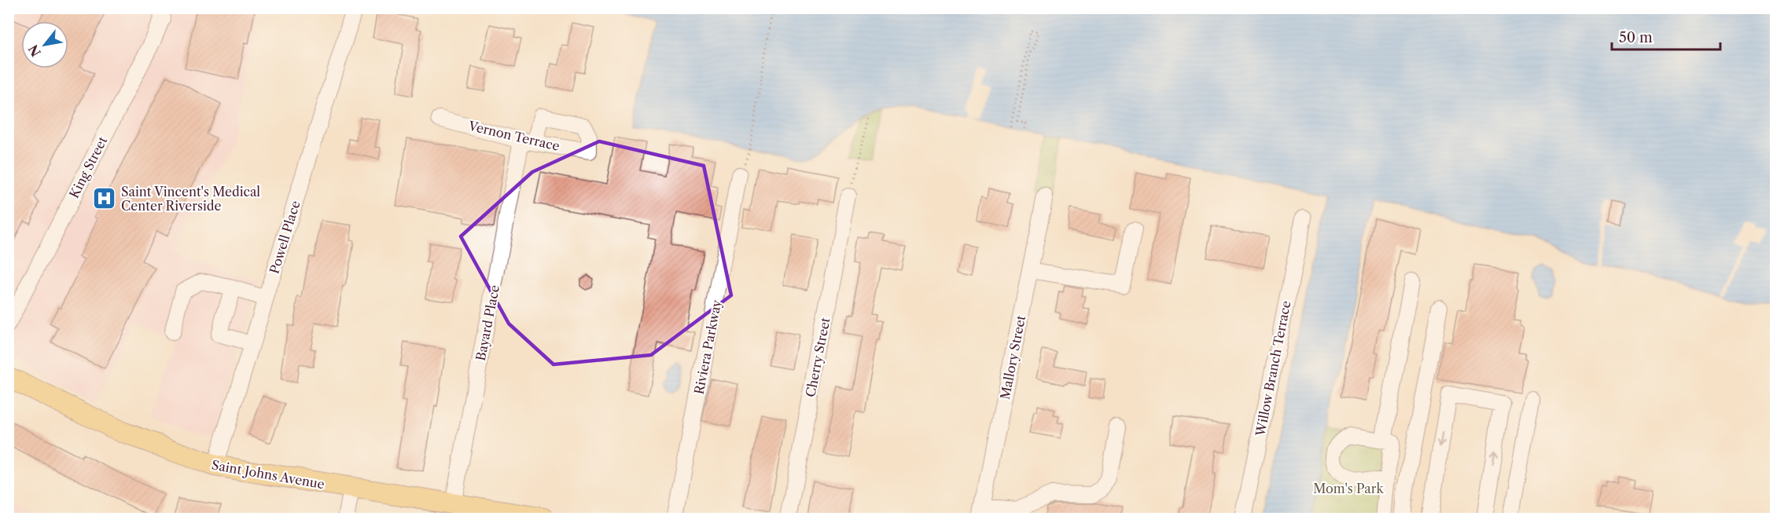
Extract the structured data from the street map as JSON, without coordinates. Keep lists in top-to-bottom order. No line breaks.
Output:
{"streets":{"main road":["Saint Johns Avenue"],"street":["Vernon Terrace","King Street","Powell Place","Bayard Place","Riviera Parkway","Cherry Street","Mallory Street","Willow Branch Terrace"]},"crossings":[["Vernon Terrace","Bayard Place"],["Powell Place","Saint Johns Avenue"],["Bayard Place","Saint Johns Avenue"]],"parks":["Mom's Park"],"places":{"hospital":["Saint Vincent's Medical Center Riverside"]},"scale_bar":"50 m","north":"bottom left"}
